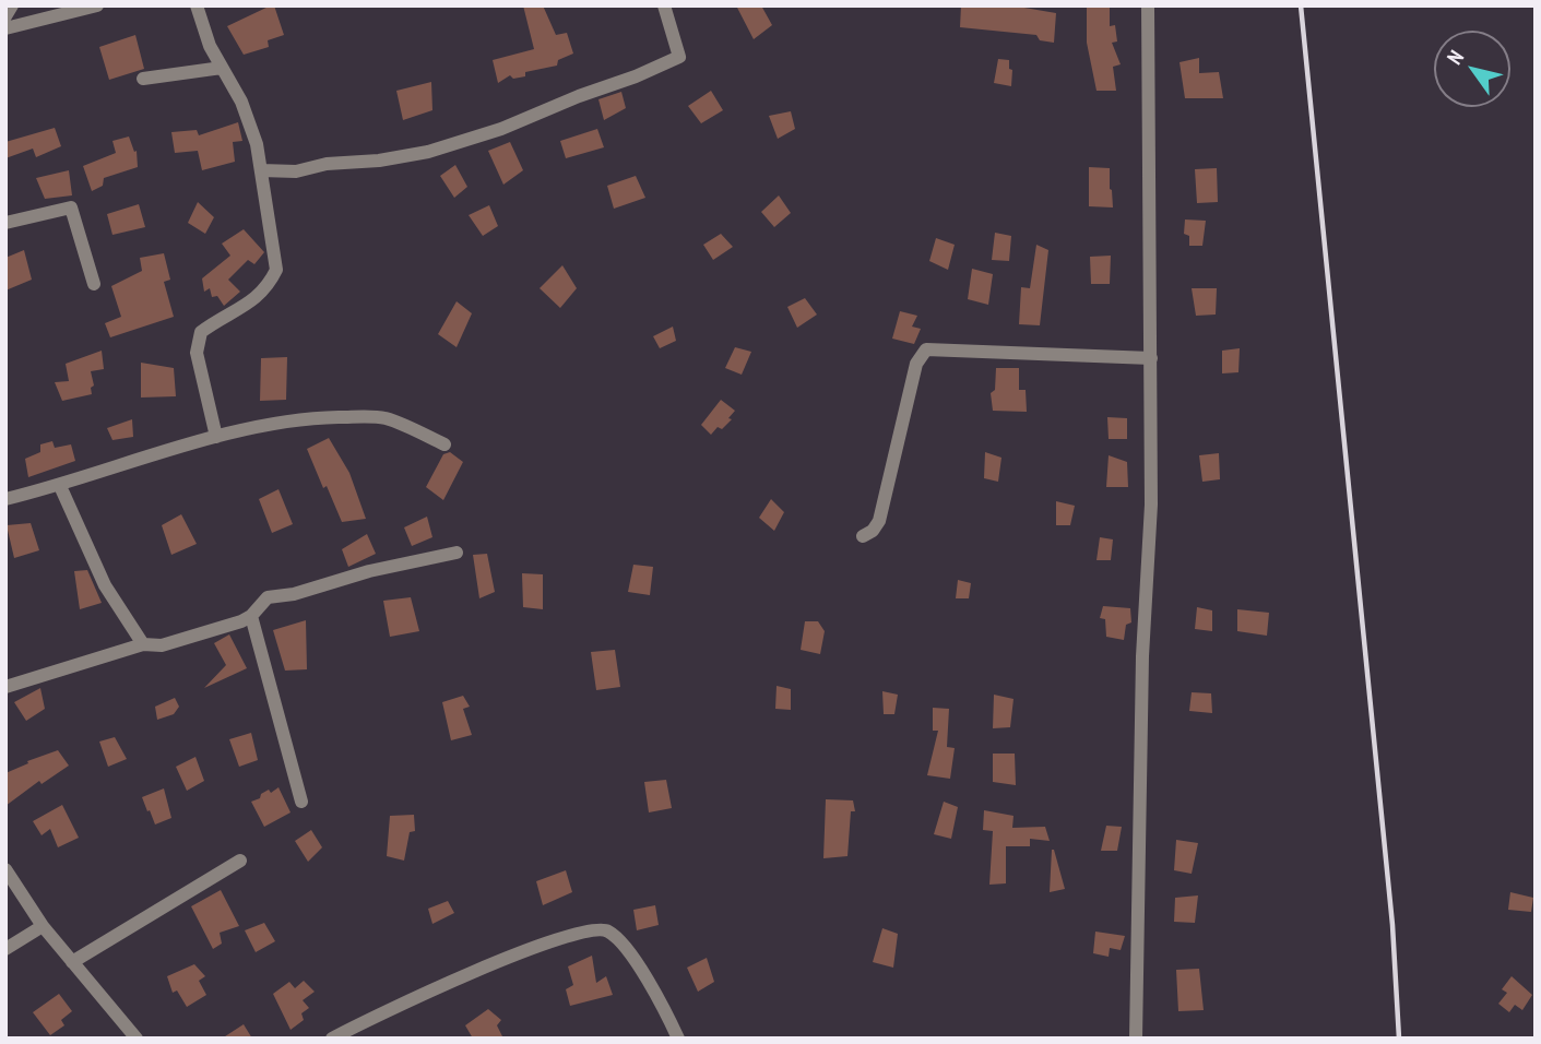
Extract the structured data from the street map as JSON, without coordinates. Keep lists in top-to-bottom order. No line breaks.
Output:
{"north":"top left"}
